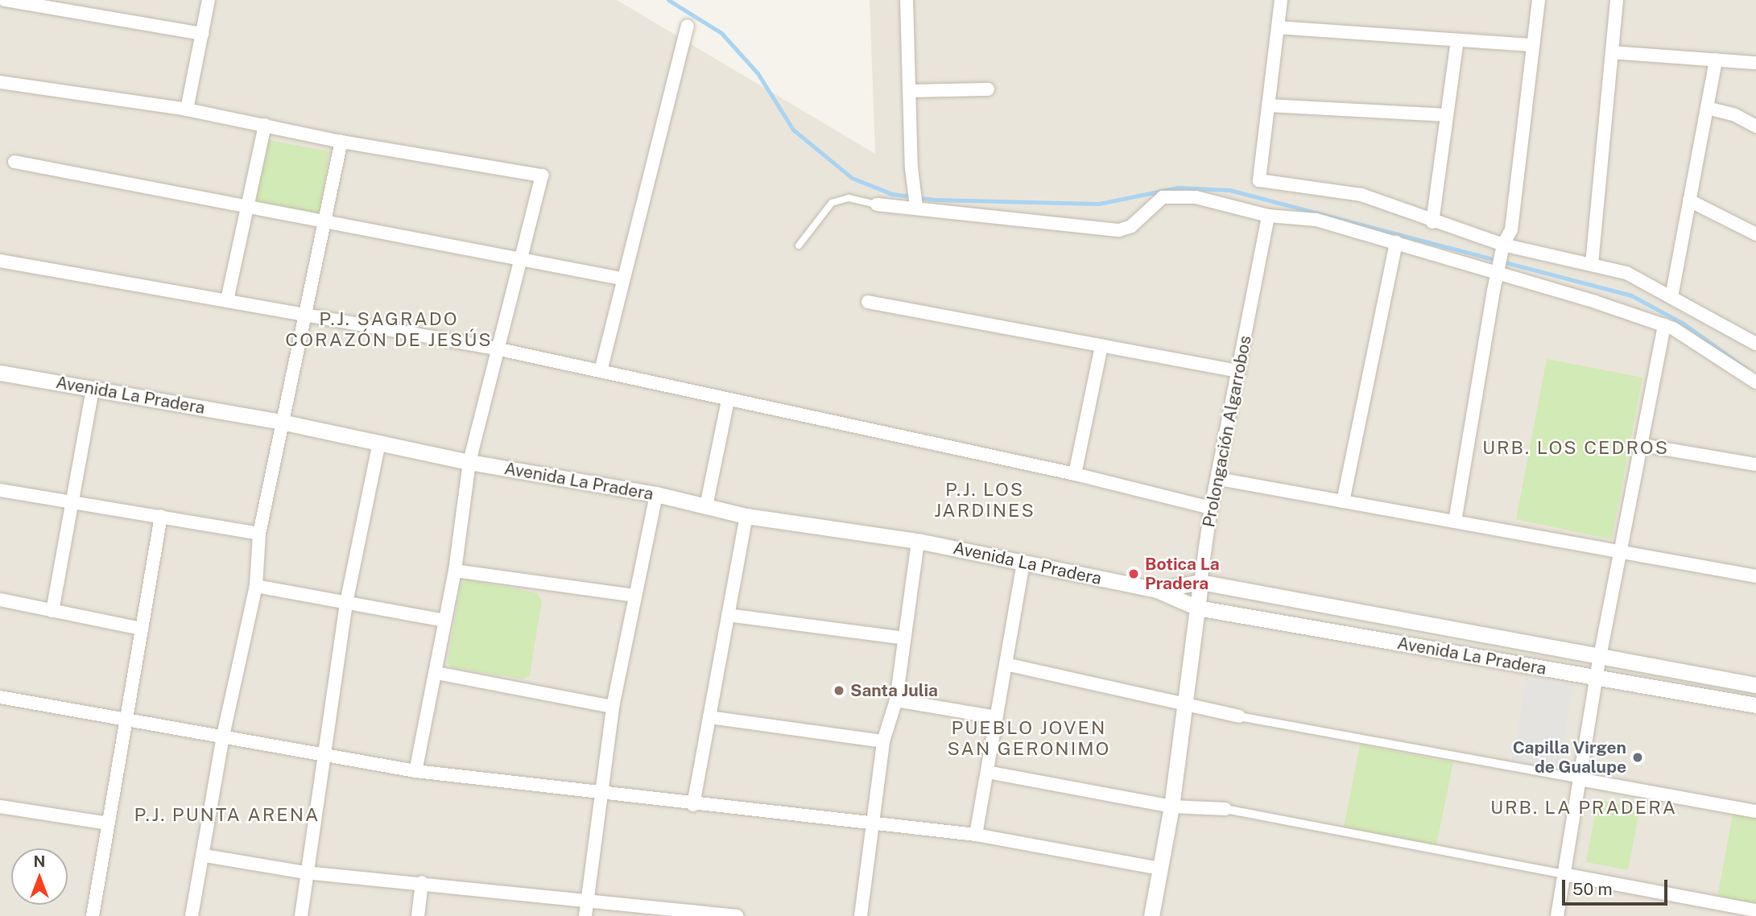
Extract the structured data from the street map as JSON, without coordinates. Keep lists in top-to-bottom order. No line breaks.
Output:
{"streets":{"street":["Avenida La Pradera","Prolongación Algarrobos"]},"crossings":[["Avenida La Pradera","Prolongación Algarrobos"]],"districts":["P.J. SAGRADO CORAZÓN DE JESÚS","URB. LOS CEDROS","P.J. LOS JARDINES","PUEBLO JOVEN SAN GERONIMO","URB. LA PRADERA","P.J. PUNTA ARENA"],"places":["Botica La Pradera","Santa Julia","Capilla Virgen de Gualupe"],"scale_bar":"50 m","north":"top"}
